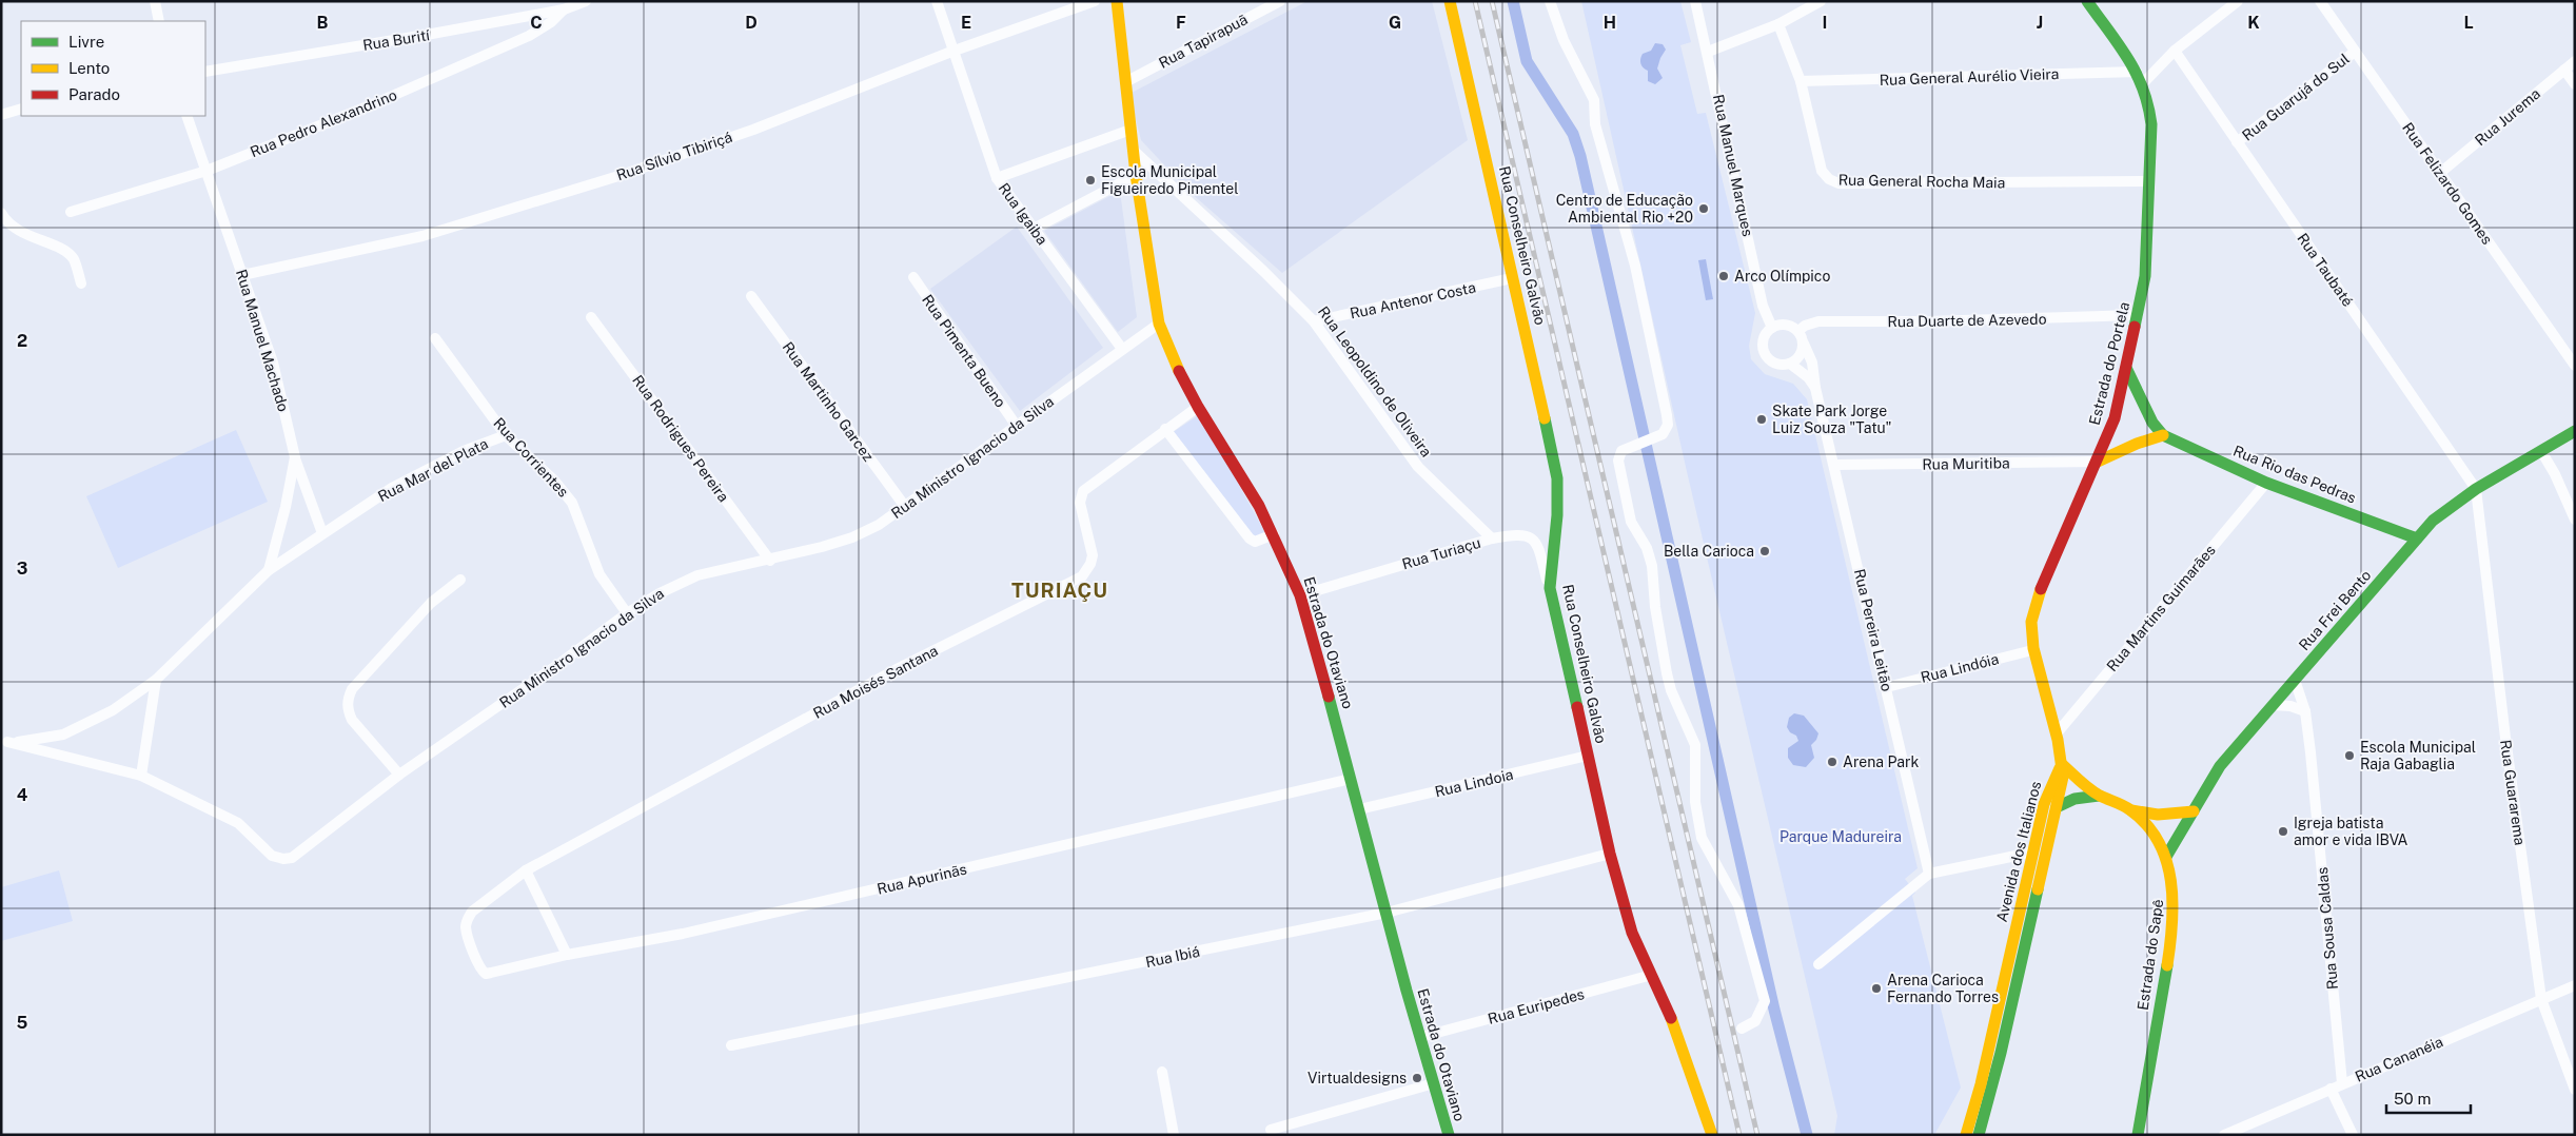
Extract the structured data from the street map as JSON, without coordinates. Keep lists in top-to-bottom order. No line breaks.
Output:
{"streets":{"main road":["Rua Conselheiro Galvão","Estrada do Portela","Rua Rio das Pedras","Rua Frei Bento","Estrada do Otaviano","Avenida dos Italianos","Estrada do Sapê"],"street":["Rua Burití","Rua Tapirapuã","Rua General Aurélio Vieira","Rua Guarujá do Sul","Rua Jurema","Rua Pedro Alexandrino","Rua Sílvio Tibiriçá","Rua Manuel Marques","Rua General Rocha Maia","Rua Felizardo Gomes","Rua Igaiba","Rua Taubaté","Rua Antenor Costa","Rua Duarte de Azevedo","Rua Manuel Machado","Rua Pimenta Bueno","Rua Leopoldino de Oliveira","Rua Martinho Garcez","Rua Rodrigues Pereira","Rua Corrientes","Rua Ministro Ignacio da Silva","Rua Muritiba","Rua Mar del Plata","Rua Turiaçu","Rua Martins Guimarães","Rua Pereira Leitão","Rua Lindóia","Rua Moisés Santana","Rua Lindoia","Rua Guararema","Rua Apurinãs","Rua Sousa Caldas","Rua Ibiá","Rua Euripedes","Rua Cananéia"]},"crossings":[["Rua Burití","Rua Pedro Alexandrino"],["Rua General Aurélio Vieira","Rua General Rocha Maia"],["Rua General Aurélio Vieira","Estrada do Portela"],["Rua Guarujá do Sul","Rua Felizardo Gomes"],["Rua Guarujá do Sul","Rua Taubaté"],["Rua Jurema","Rua Felizardo Gomes"],["Rua Pedro Alexandrino","Rua Manuel Machado"],["Rua Sílvio Tibiriçá","Rua Igaiba"],["Rua Sílvio Tibiriçá","Rua Manuel Machado"],["Rua Manuel Marques","Rua Duarte de Azevedo"],["Rua Manuel Marques","Rua Pereira Leitão"],["Rua General Rocha Maia","Estrada do Portela"],["Rua Igaiba","Rua Ministro Ignacio da Silva"],["Rua Conselheiro Galvão","Rua Antenor Costa"],["Rua Conselheiro Galvão","Rua Turiaçu"],["Rua Conselheiro Galvão","Rua Lindoia"],["Rua Conselheiro Galvão","Rua Ibiá"],["Rua Conselheiro Galvão","Rua Euripedes"],["Rua Taubaté","Rua Frei Bento"],["Rua Taubaté","Rua Guararema"],["Rua Antenor Costa","Rua Leopoldino de Oliveira"],["Rua Duarte de Azevedo","Estrada do Portela"],["Rua Duarte de Azevedo","Rua Pereira Leitão"],["Rua Manuel Machado","Rua Mar del Plata"],["Rua Pimenta Bueno","Rua Ministro Ignacio da Silva"],["Estrada do Portela","Rua Muritiba"],["Estrada do Portela","Rua Martins Guimarães"],["Estrada do Portela","Rua Lindóia"],["Estrada do Portela","Avenida dos Italianos"],["Estrada do Portela","Estrada do Sapê"],["Rua Leopoldino de Oliveira","Rua Turiaçu"],["Rua Leopoldino de Oliveira","Estrada do Otaviano"],["Rua Martinho Garcez","Rua Ministro Ignacio da Silva"],["Rua Rodrigues Pereira","Rua Ministro Ignacio da Silva"],["Rua Corrientes","Rua Ministro Ignacio da Silva"],["Rua Corrientes","Rua Mar del Plata"],["Rua Ministro Ignacio da Silva","Rua Mar del Plata"],["Rua Ministro Ignacio da Silva","Estrada do Otaviano"],["Rua Muritiba","Rua Pereira Leitão"],["Rua Rio das Pedras","Rua Martins Guimarães"],["Rua Rio das Pedras","Rua Frei Bento"],["Rua Turiaçu","Estrada do Otaviano"],["Rua Frei Bento","Rua Guararema"],["Rua Frei Bento","Rua Sousa Caldas"],["Rua Frei Bento","Estrada do Sapê"],["Rua Pereira Leitão","Rua Lindóia"],["Estrada do Otaviano","Rua Moisés Santana"],["Estrada do Otaviano","Rua Lindoia"],["Estrada do Otaviano","Rua Apurinãs"],["Estrada do Otaviano","Rua Ibiá"],["Estrada do Otaviano","Rua Euripedes"],["Rua Moisés Santana","Rua Apurinãs"],["Rua Guararema","Rua Cananéia"],["Avenida dos Italianos","Estrada do Sapê"],["Rua Sousa Caldas","Rua Cananéia"]],"districts":["TURIAÇU"],"parks":["Parque Madureira"],"places":["Escola Municipal Figueiredo Pimentel","Centro de Educação Ambiental Rio +20","Arco Olímpico","Skate Park Jorge Luiz Souza \"Tatu\"","Bella Carioca","Escola Municipal Raja Gabaglia","Arena Park","Igreja batista amor e vida IBVA","Arena Carioca Fernando Torres","Virtualdesigns"],"legend":["Livre","Lento","Parado"],"scale_bar":"50 m","grid":{"columns":["B","C","D","E","F","G","H","I","J","K","L"],"rows":["2","3","4","5"]}}
